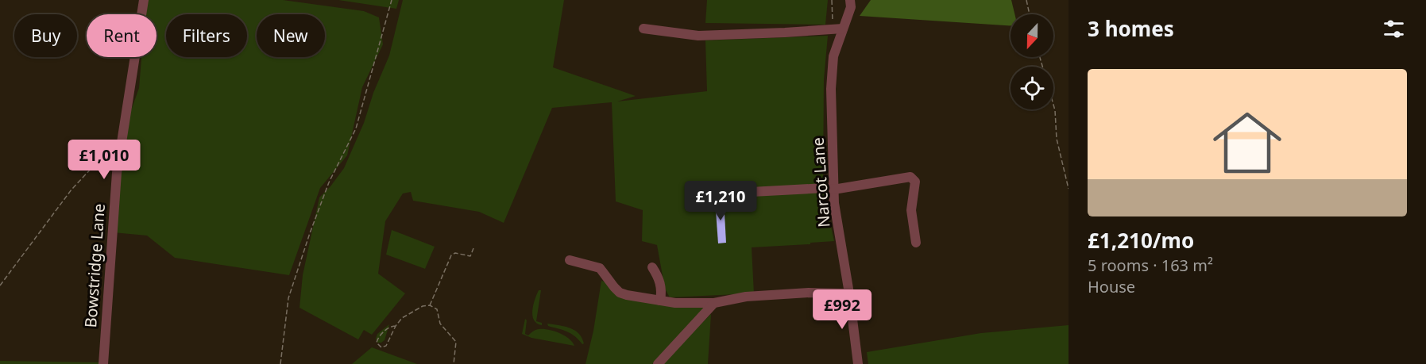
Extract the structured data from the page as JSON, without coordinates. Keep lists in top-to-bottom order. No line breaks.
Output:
{"streets":{"street":["Narcot Lane","Bowstridge Lane"]},"north":"bottom","page":{"heading":"3 homes","chip":["Buy","Rent","Filters","New"],"list":[{"name":"£1,210/mo","note":"5 rooms · 163 m² · House"}],"price":["£1,010","£1,210","£992"]}}
